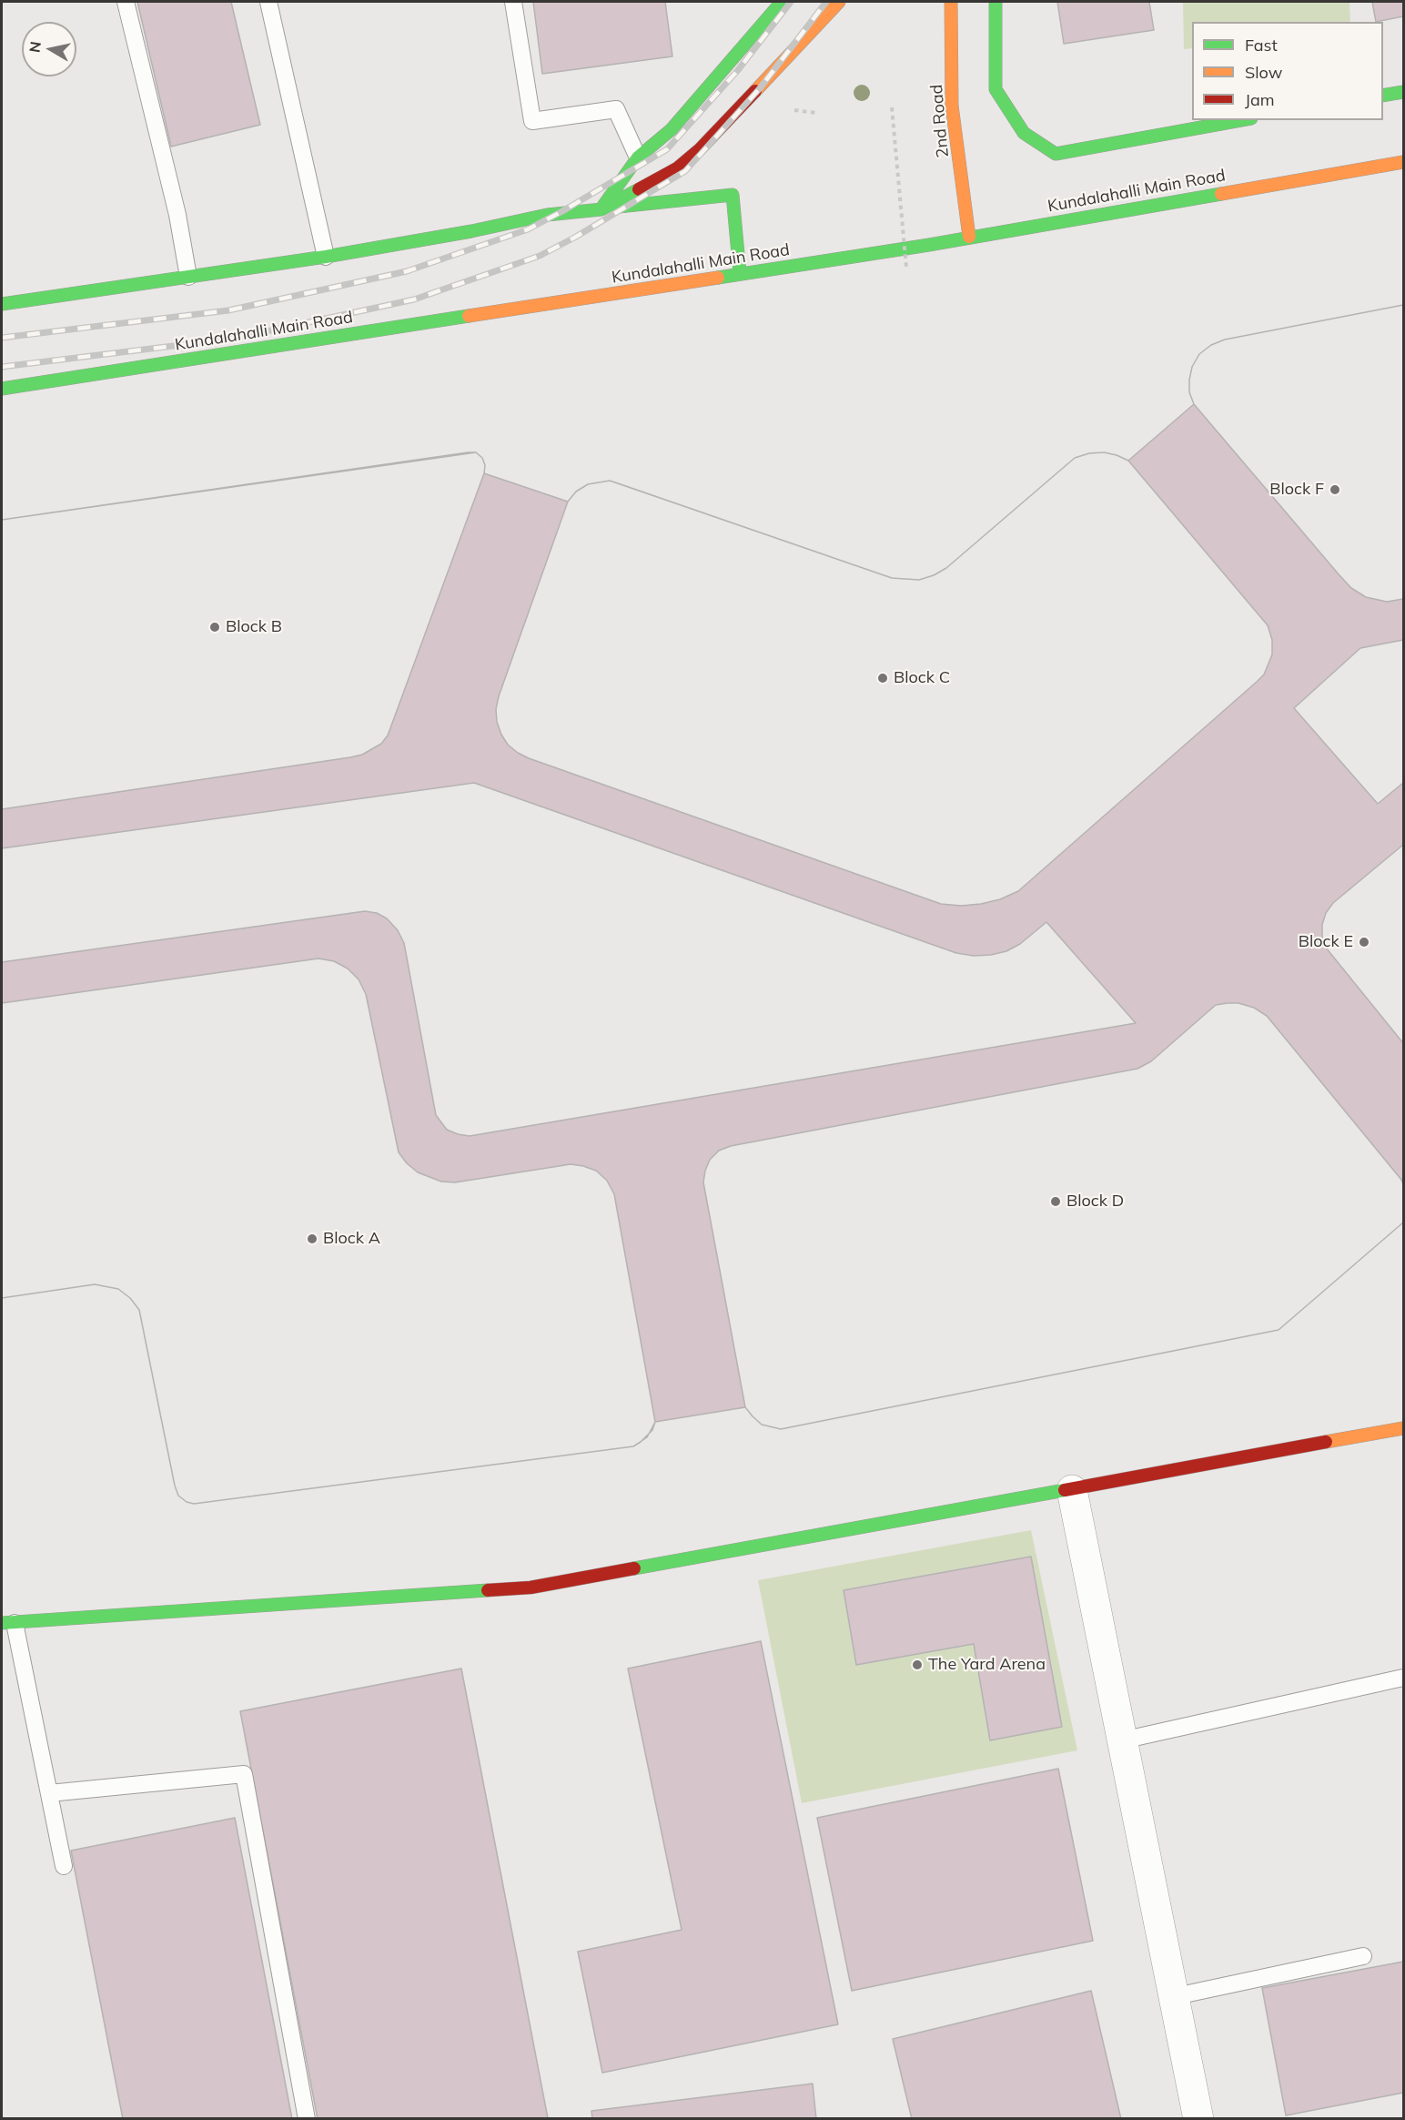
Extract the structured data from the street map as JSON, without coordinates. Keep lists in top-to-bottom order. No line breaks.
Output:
{"streets":{"main road":["2nd Road","Kundalahalli Main Road"]},"crossings":[["2nd Road","Kundalahalli Main Road"]],"places":["Block F","Block B","Block C","Block E","Block D","Block A","The Yard Arena"],"legend":["Fast","Slow","Jam"],"north":"left"}
